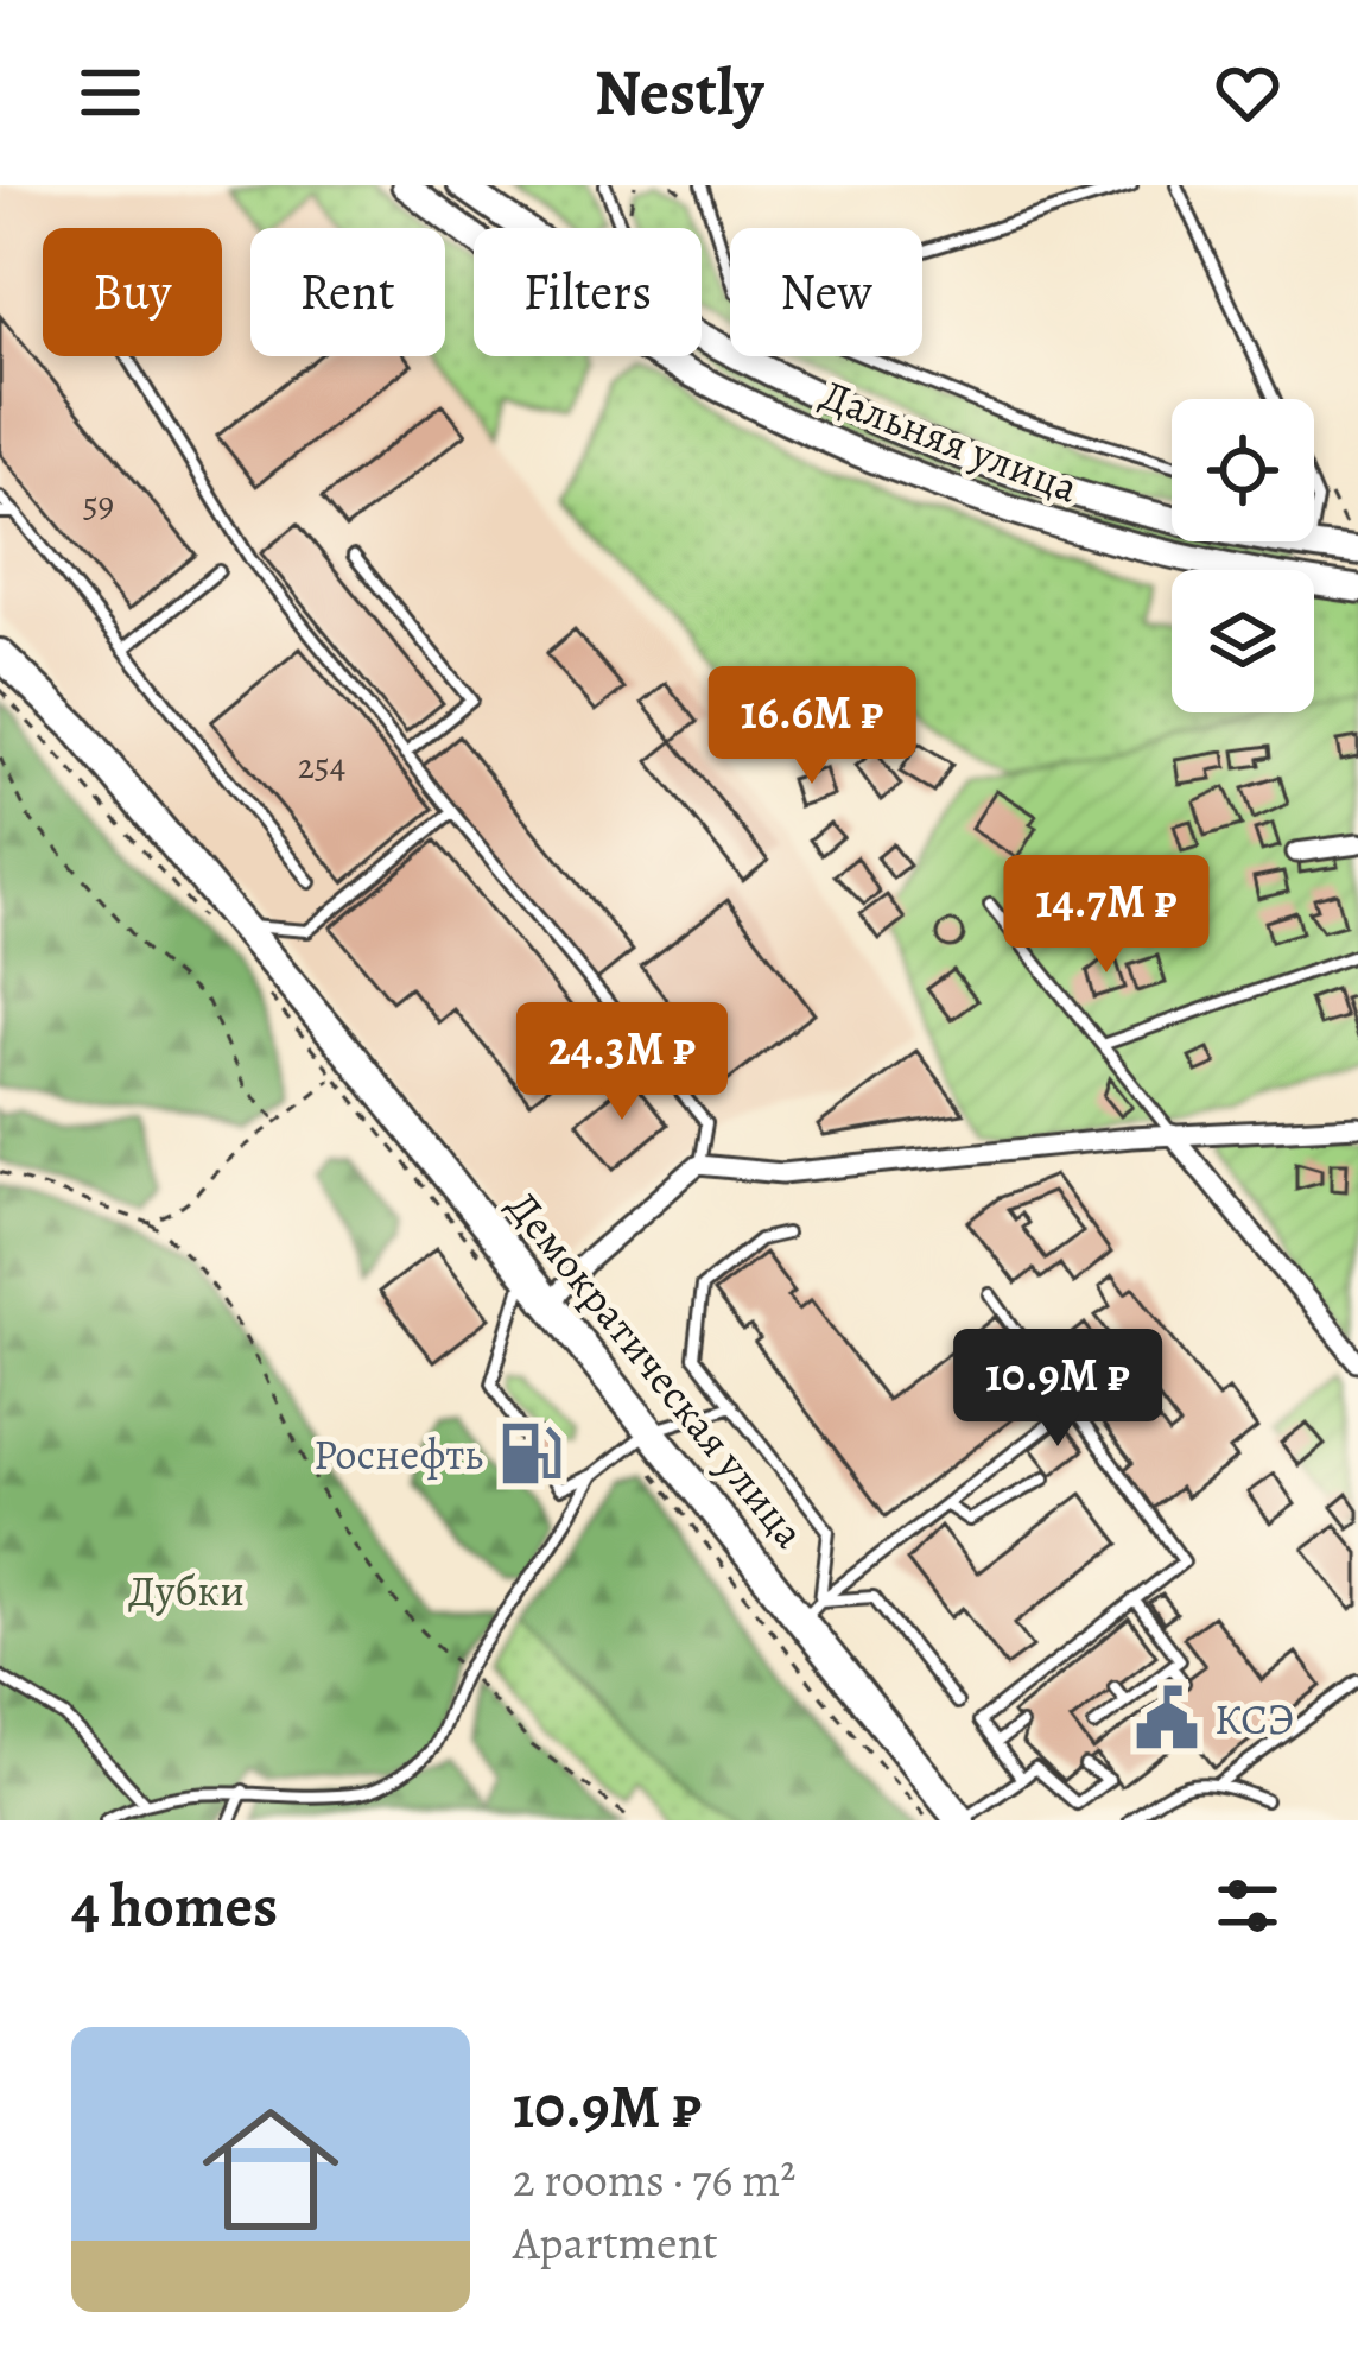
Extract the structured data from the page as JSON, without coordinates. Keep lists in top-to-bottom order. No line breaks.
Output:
{"streets":{"main road":["Дальняя улица","Демократическая улица"]},"parks":["Дубки"],"places":{"fuel station":["Роснефть"],"public building":["КСЭ"]},"house_numbers":["59","254"],"page":{"header":"Nestly","chip":["Buy","Rent","Filters","New"],"price":["16.6M ₽","14.7M ₽","24.3M ₽","10.9M ₽"],"heading":"4 homes","list":[{"name":"10.9M ₽","note":"2 rooms · 76 m² · Apartment"}]}}
